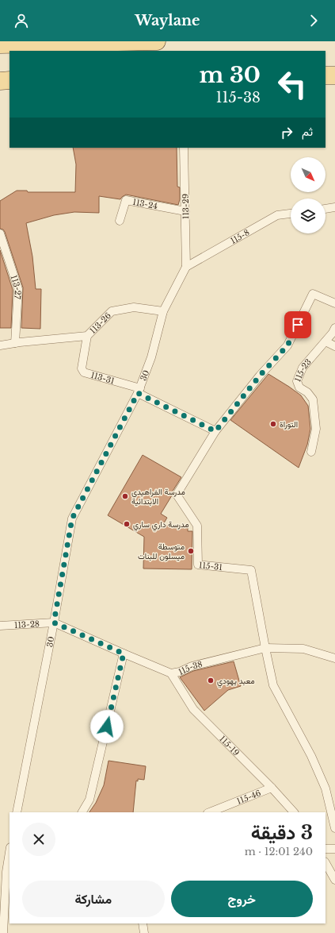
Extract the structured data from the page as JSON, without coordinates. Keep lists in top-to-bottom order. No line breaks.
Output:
{"streets":{"lane":["113-24","113-29","115-8","113-27","113-26","115-23","30","113-31","115-31","113-28","115-38","115-19","115-46"]},"crossings":[["113-24","113-29"],["113-29","115-8"],["113-29","30"],["115-8","30"],["113-27","113-26"],["113-26","30"],["113-26","113-31"],["30","113-31"],["30","113-28"],["30","115-38"],["113-31","115-31"],["115-31","115-38"],["113-28","115-38"],["115-38","115-19"],["115-19","115-46"]],"places":["التوراة","مدرسة الفراهيدي الابتدائية","مدرسة داري ساري","متوسطة ميسلون للبنات","معبد يهودي"],"north":"bottom right","page":{"header":"Waylane","turn":["30 m","115-38"],"then":"ثم","heading":["3 دقيقة","240 m · 12:01"],"buttons":["خروج","مشاركة"]}}
